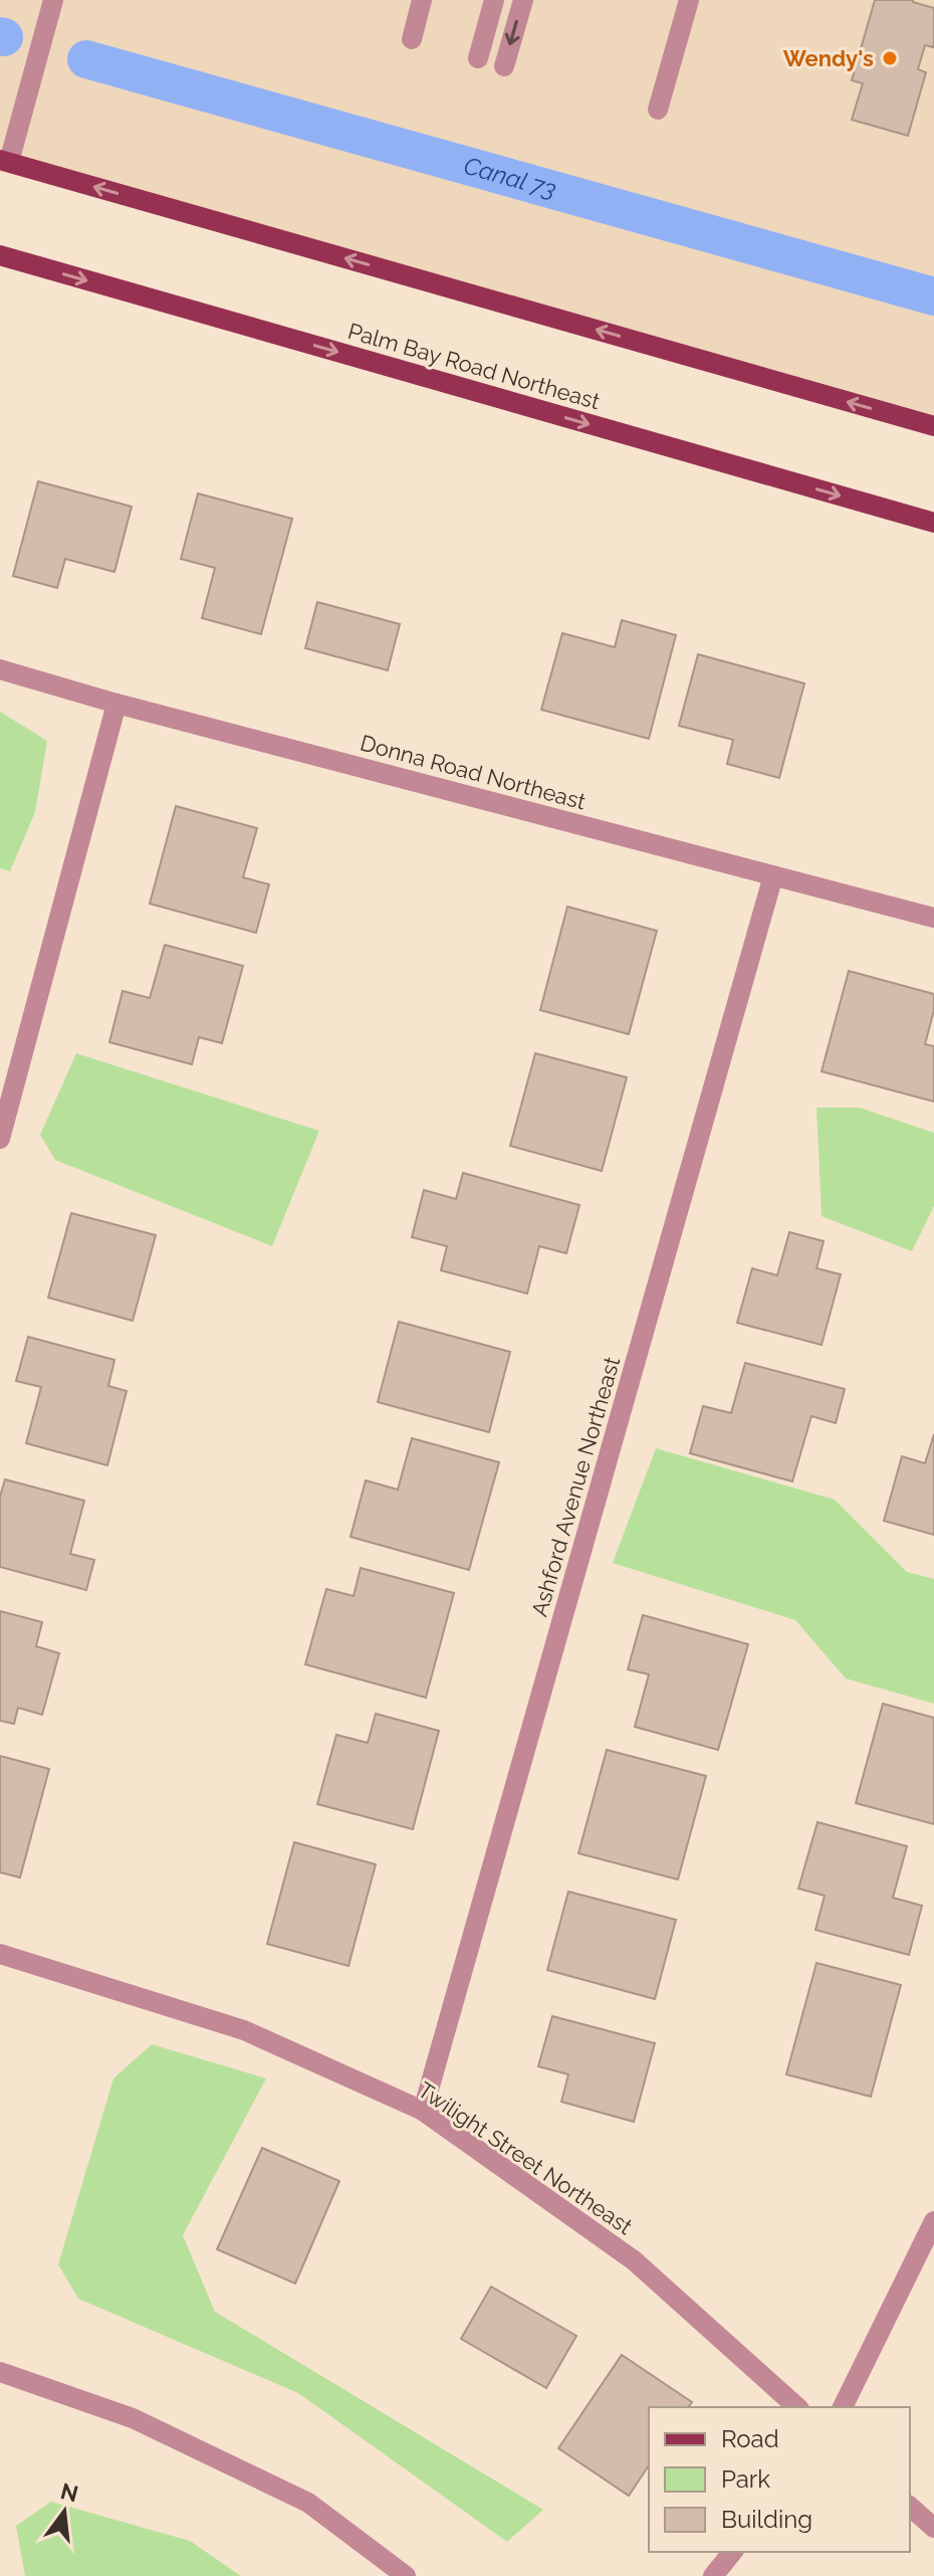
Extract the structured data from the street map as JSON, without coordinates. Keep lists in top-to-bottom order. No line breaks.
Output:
{"streets":{"main road":["Palm Bay Road Northeast"],"street":["Donna Road Northeast","Ashford Avenue Northeast","Twilight Street Northeast"]},"crossings":[["Donna Road Northeast","Ashford Avenue Northeast"],["Ashford Avenue Northeast","Twilight Street Northeast"]],"water":["Canal 73"],"places":["Wendy's"],"legend":["Road","Park","Building"],"north":"top"}
